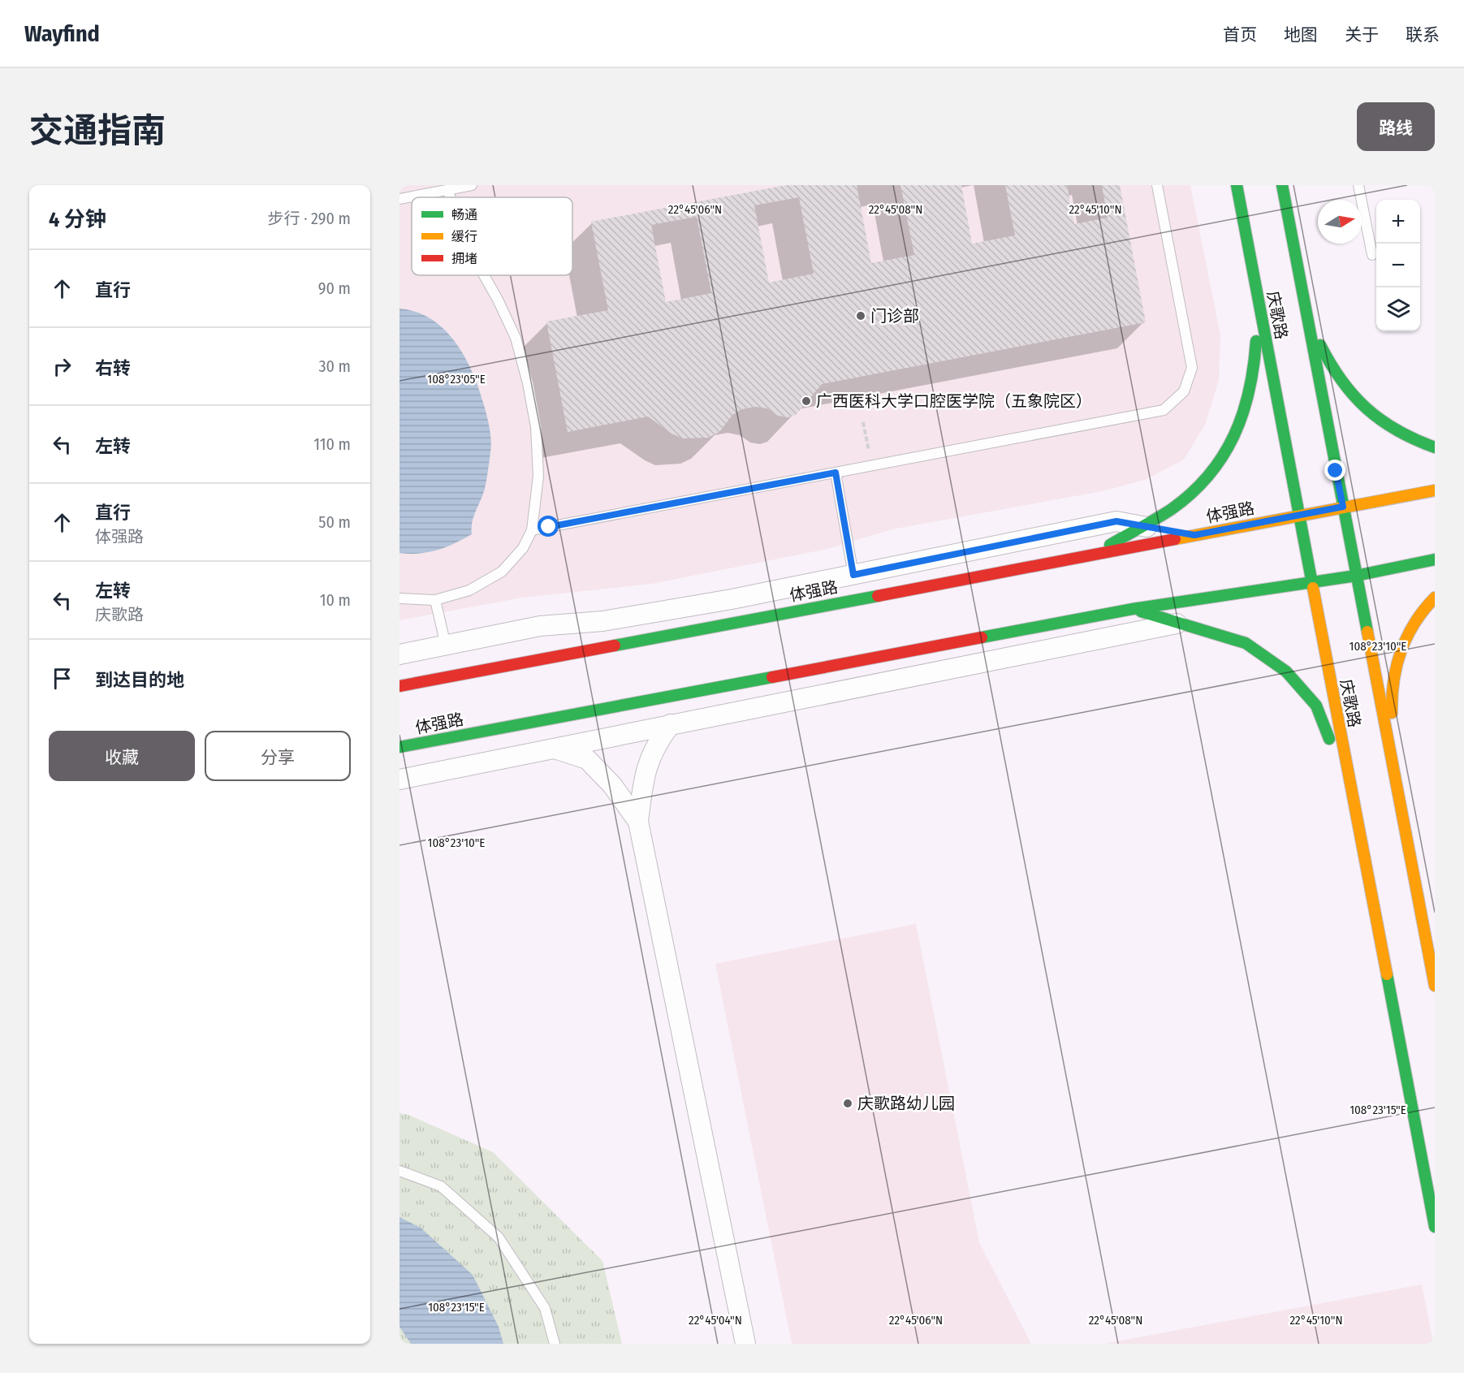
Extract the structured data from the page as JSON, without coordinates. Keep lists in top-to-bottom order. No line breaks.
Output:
{"streets":{"main road":["庆歌路","体强路"]},"crossings":[["庆歌路","体强路"]],"places":["门诊部","广西医科大学口腔医学院（五象院区）","庆歌路幼儿园"],"legend":["畅通","缓行","拥堵"],"north":"right","page":{"header":"Wayfind","nav":["首页","地图","关于","联系"],"title":"交通指南","buttons":["路线",["收藏","分享"]],"heading":["4 分钟","步行 · 290 m"],"map_buttons":["+","−"],"list":[["直行","90 m"],["右转","30 m"],["左转","110 m"],["直行","体强路","50 m"],["左转","庆歌路","10 m"],"到达目的地"]},"coordinates":["22°45'06\"N","22°45'08\"N","22°45'10\"N","108°23'05\"E","108°23'10\"E","108°23'15\"E","22°45'04\"N"]}
